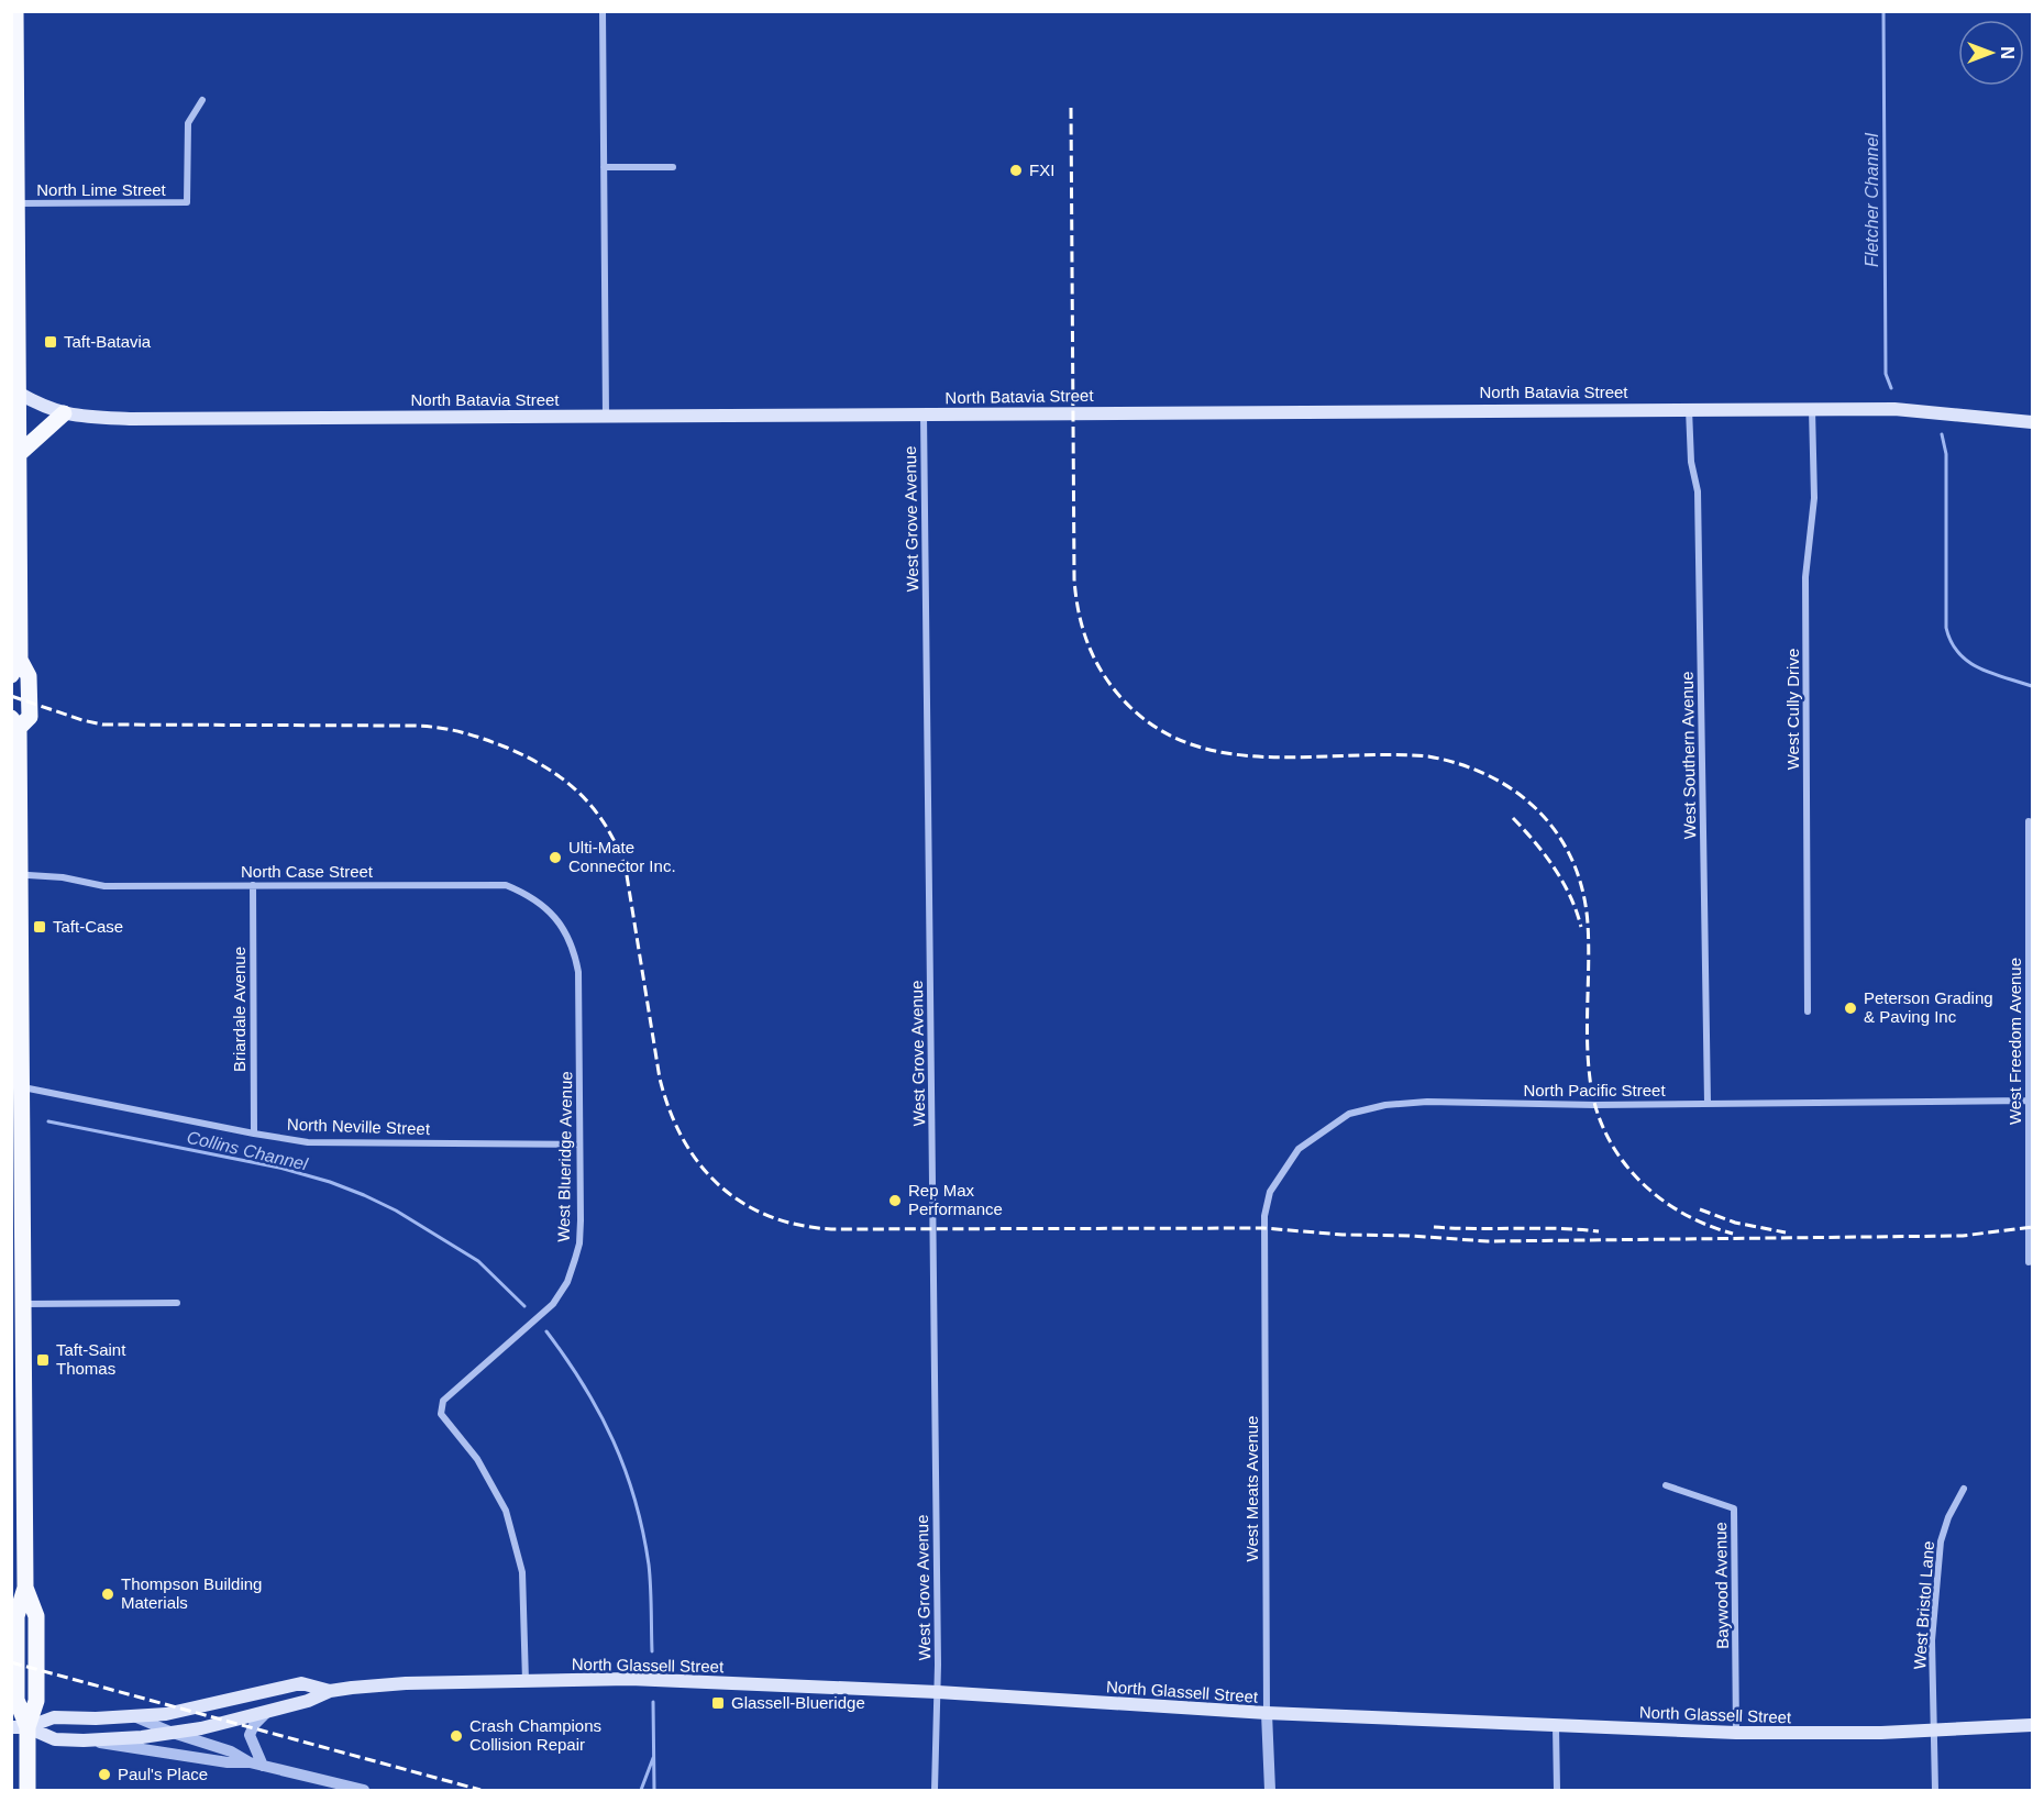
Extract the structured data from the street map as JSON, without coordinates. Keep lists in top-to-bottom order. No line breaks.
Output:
{"streets":{"main road":["North Batavia Street","North Glassell Street"],"street":["North Lime Street","West Grove Avenue","West Cully Drive","West Southern Avenue","North Case Street","Briardale Avenue","West Freedom Avenue","North Pacific Street","North Neville Street","West Blueridge Avenue","West Meats Avenue","Baywood Avenue","West Bristol Lane"]},"crossings":[["North Batavia Street","West Grove Avenue"],["North Batavia Street","West Cully Drive"],["North Batavia Street","West Southern Avenue"],["West Grove Avenue","North Glassell Street"],["West Southern Avenue","North Pacific Street"],["North Case Street","Briardale Avenue"],["North Case Street","West Blueridge Avenue"],["Briardale Avenue","North Neville Street"],["West Freedom Avenue","North Pacific Street"],["North Pacific Street","West Meats Avenue"],["North Neville Street","West Blueridge Avenue"],["West Blueridge Avenue","North Glassell Street"],["West Meats Avenue","North Glassell Street"],["Baywood Avenue","North Glassell Street"],["West Bristol Lane","North Glassell Street"]],"water":["Fletcher Channel","Collins Channel"],"places":{"other":["FXI","Ulti-Mate Connector Inc.","Peterson Grading & Paving Inc","Rep Max Performance","Thompson Building Materials","Crash Champions Collision Repair","Paul's Place"],"transit":["Taft-Batavia","Taft-Case","Taft-Saint Thomas","Glassell-Blueridge"]},"north":"right"}
